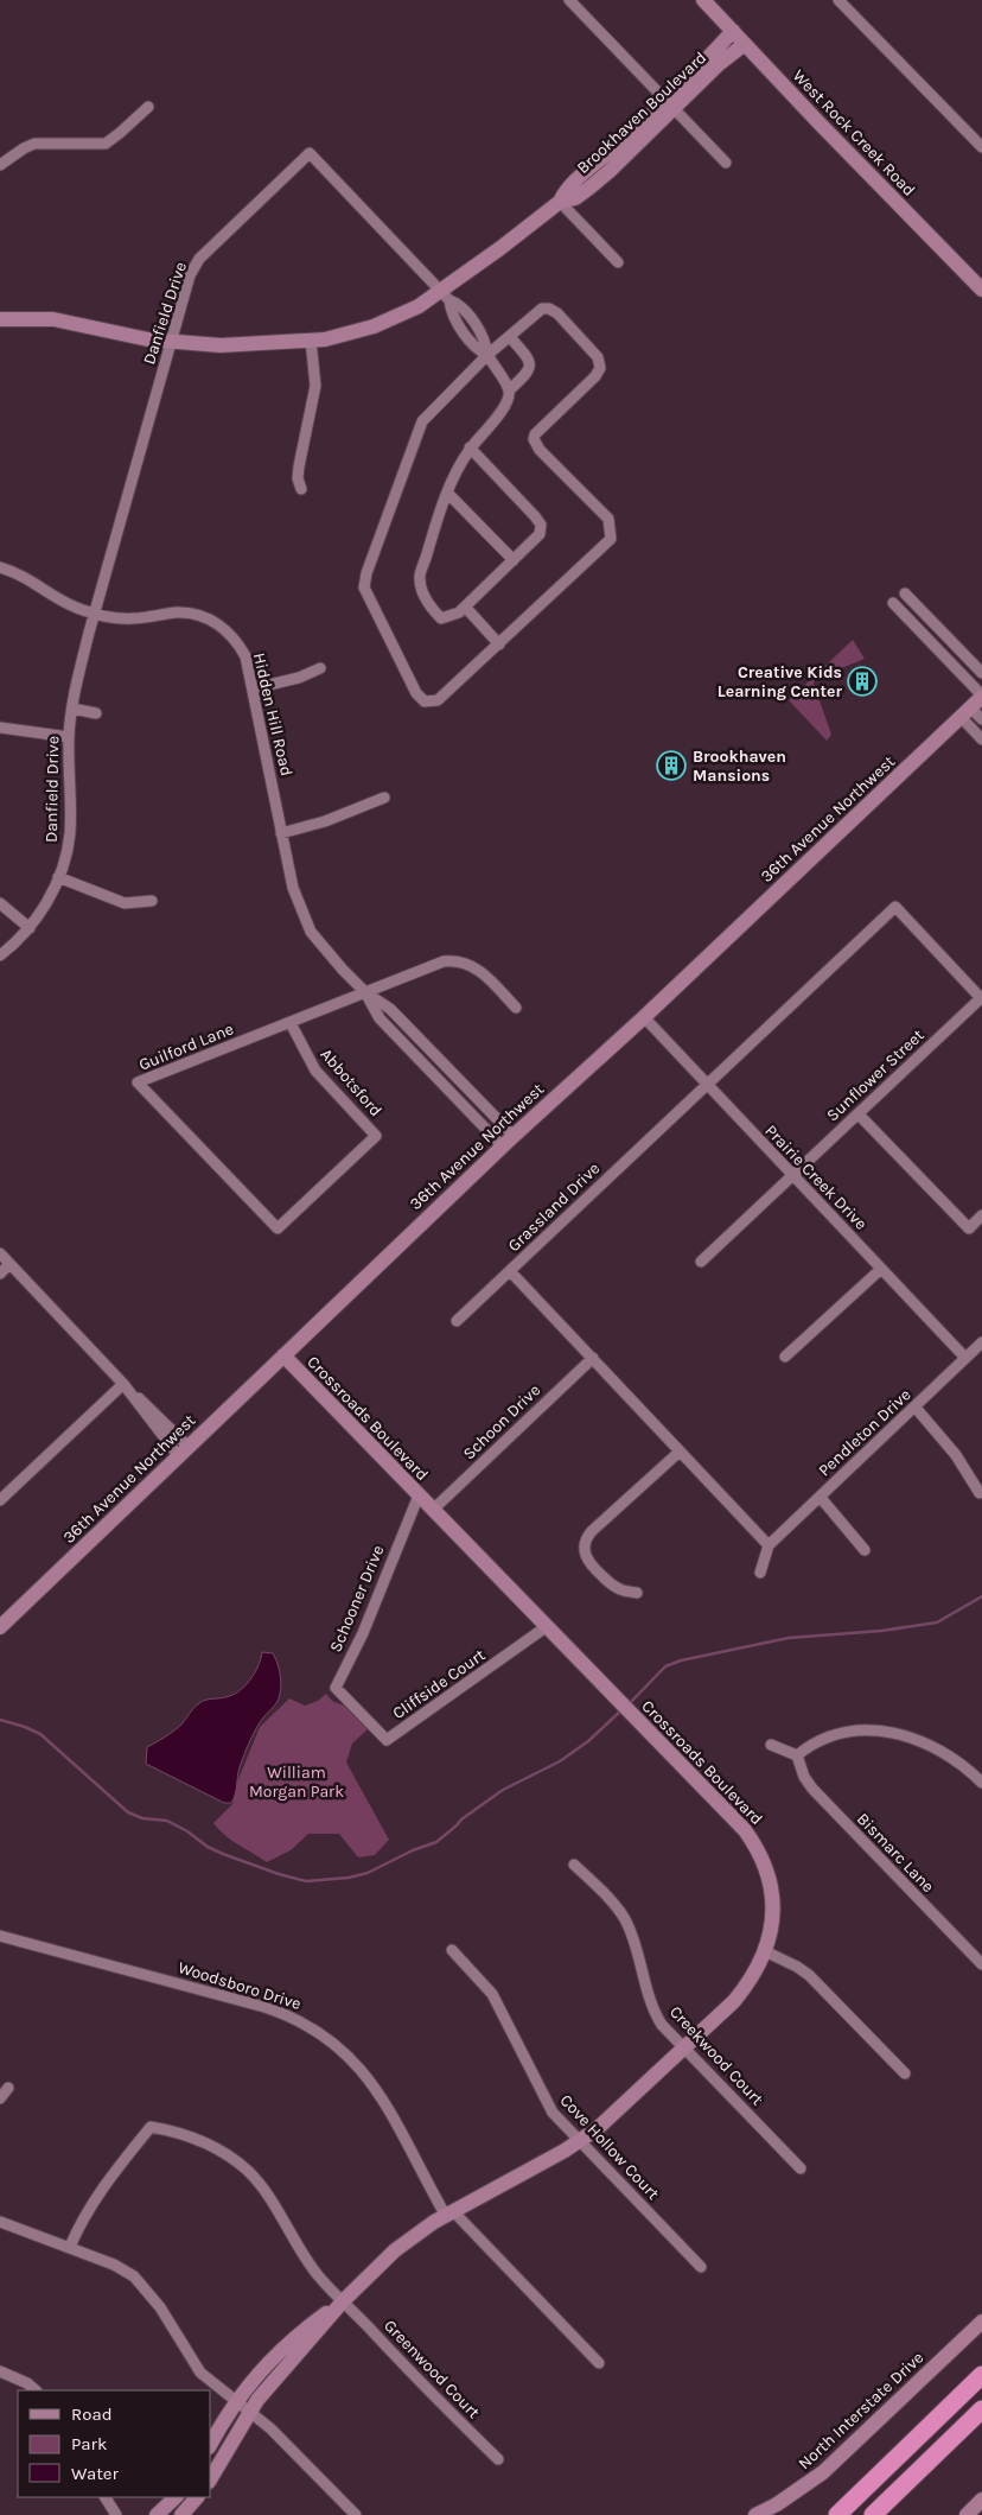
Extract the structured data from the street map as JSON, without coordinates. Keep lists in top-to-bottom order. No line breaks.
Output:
{"streets":{"street":["Brookhaven Boulevard","West Rock Creek Road","Danfield Drive","Hidden Hill Road","36th Avenue Northwest","Guilford Lane","Sunflower Street","Abbotsford","Prairie Creek Drive","Grassland Drive","Crossroads Boulevard","Schoon Drive","Pendleton Drive","Schooner Drive","Cliffside Court","Bismarc Lane","Woodsboro Drive","Creekwood Court","Cove Hollow Court","Greenwood Court","North Interstate Drive"]},"crossings":[["Brookhaven Boulevard","West Rock Creek Road"],["Brookhaven Boulevard","Danfield Drive"],["Danfield Drive","Hidden Hill Road"],["Hidden Hill Road","36th Avenue Northwest"],["Hidden Hill Road","Guilford Lane"],["36th Avenue Northwest","Prairie Creek Drive"],["36th Avenue Northwest","Crossroads Boulevard"],["Guilford Lane","Abbotsford"],["Sunflower Street","Prairie Creek Drive"],["Sunflower Street","Grassland Drive"],["Prairie Creek Drive","Grassland Drive"],["Prairie Creek Drive","Pendleton Drive"],["Grassland Drive","Schoon Drive"],["Grassland Drive","Pendleton Drive"],["Crossroads Boulevard","Schoon Drive"],["Crossroads Boulevard","Schooner Drive"],["Crossroads Boulevard","Cliffside Court"],["Crossroads Boulevard","Woodsboro Drive"],["Crossroads Boulevard","Creekwood Court"],["Crossroads Boulevard","Cove Hollow Court"],["Crossroads Boulevard","Greenwood Court"],["Schooner Drive","Cliffside Court"]],"parks":["William Morgan Park"],"places":{"building":["Creative Kids Learning Center","Brookhaven Mansions"]},"legend":["Road","Park","Water"]}
